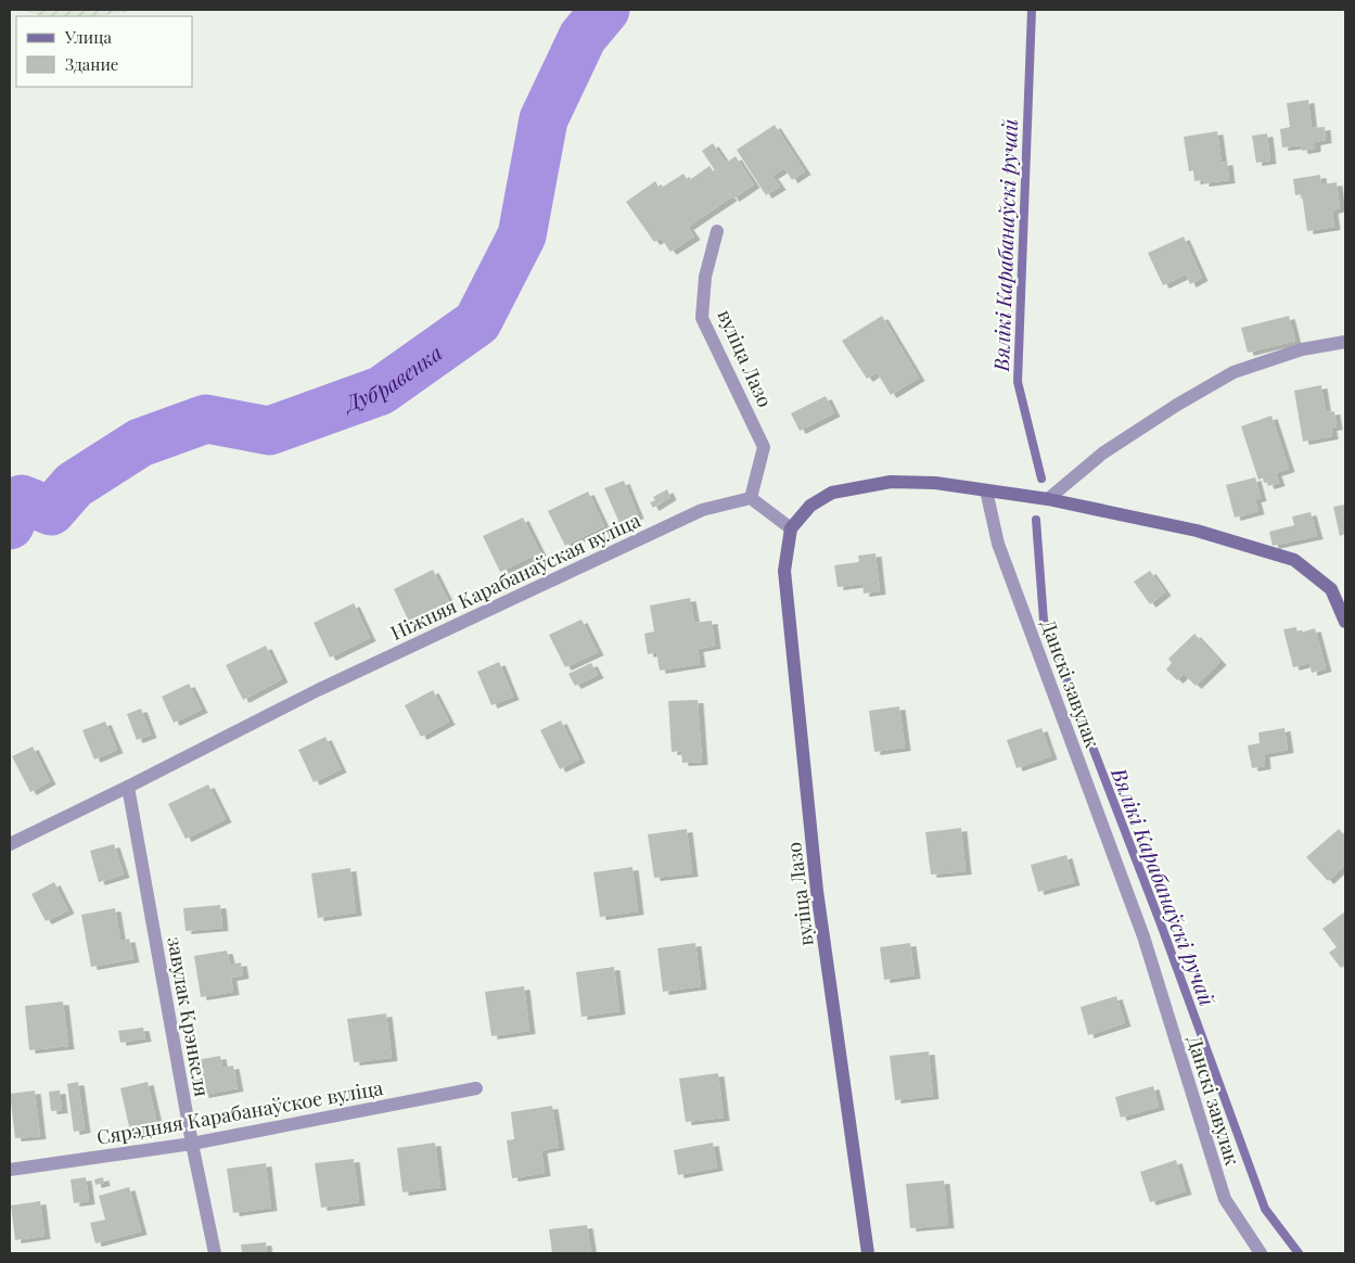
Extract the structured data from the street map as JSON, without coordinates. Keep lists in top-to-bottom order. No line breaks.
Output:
{"streets":{"main road":["вуліца Лазо"],"street":["Ніжняя Карабанаўская вуліца","Данскі завулак","завулак Крэнкеля","Сярэдняя Карабанаўское вуліца"]},"crossings":[["вуліца Лазо","Ніжняя Карабанаўская вуліца"],["Ніжняя Карабанаўская вуліца","завулак Крэнкеля"],["завулак Крэнкеля","Сярэдняя Карабанаўское вуліца"]],"water":["Вялікі Карабанаўскі ручай","Дубравенка"],"legend":["Улица","Здание"]}
